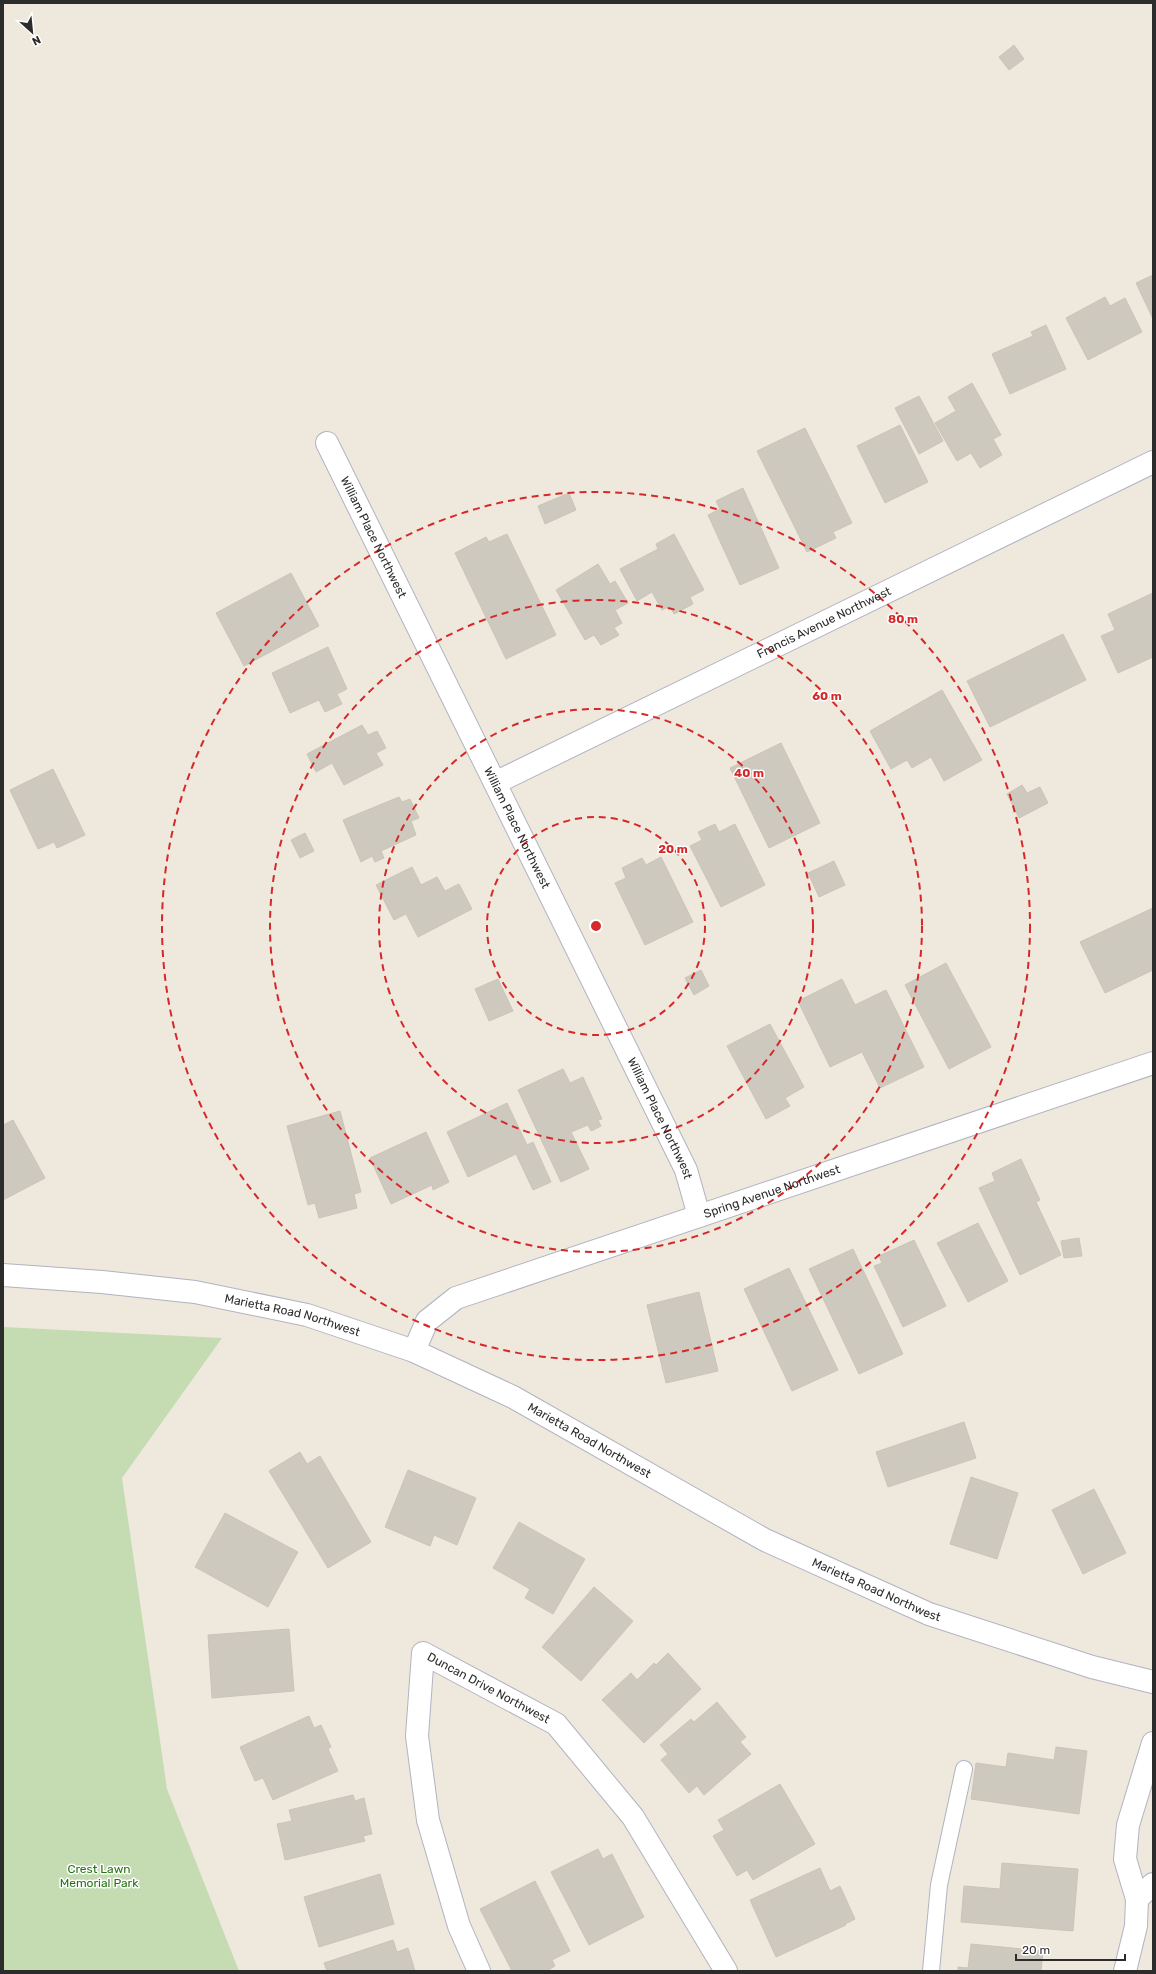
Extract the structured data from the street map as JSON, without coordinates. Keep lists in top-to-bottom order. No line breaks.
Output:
{"streets":{"street":["William Place Northwest","Francis Avenue Northwest","Spring Avenue Northwest","Marietta Road Northwest","Duncan Drive Northwest"]},"crossings":[["William Place Northwest","Francis Avenue Northwest"],["William Place Northwest","Spring Avenue Northwest"],["Spring Avenue Northwest","Marietta Road Northwest"]],"parks":["Crest Lawn Memorial Park"],"scale_bar":"20 m","north":"bottom right","rings":["80 m","60 m","40 m","20 m"]}
